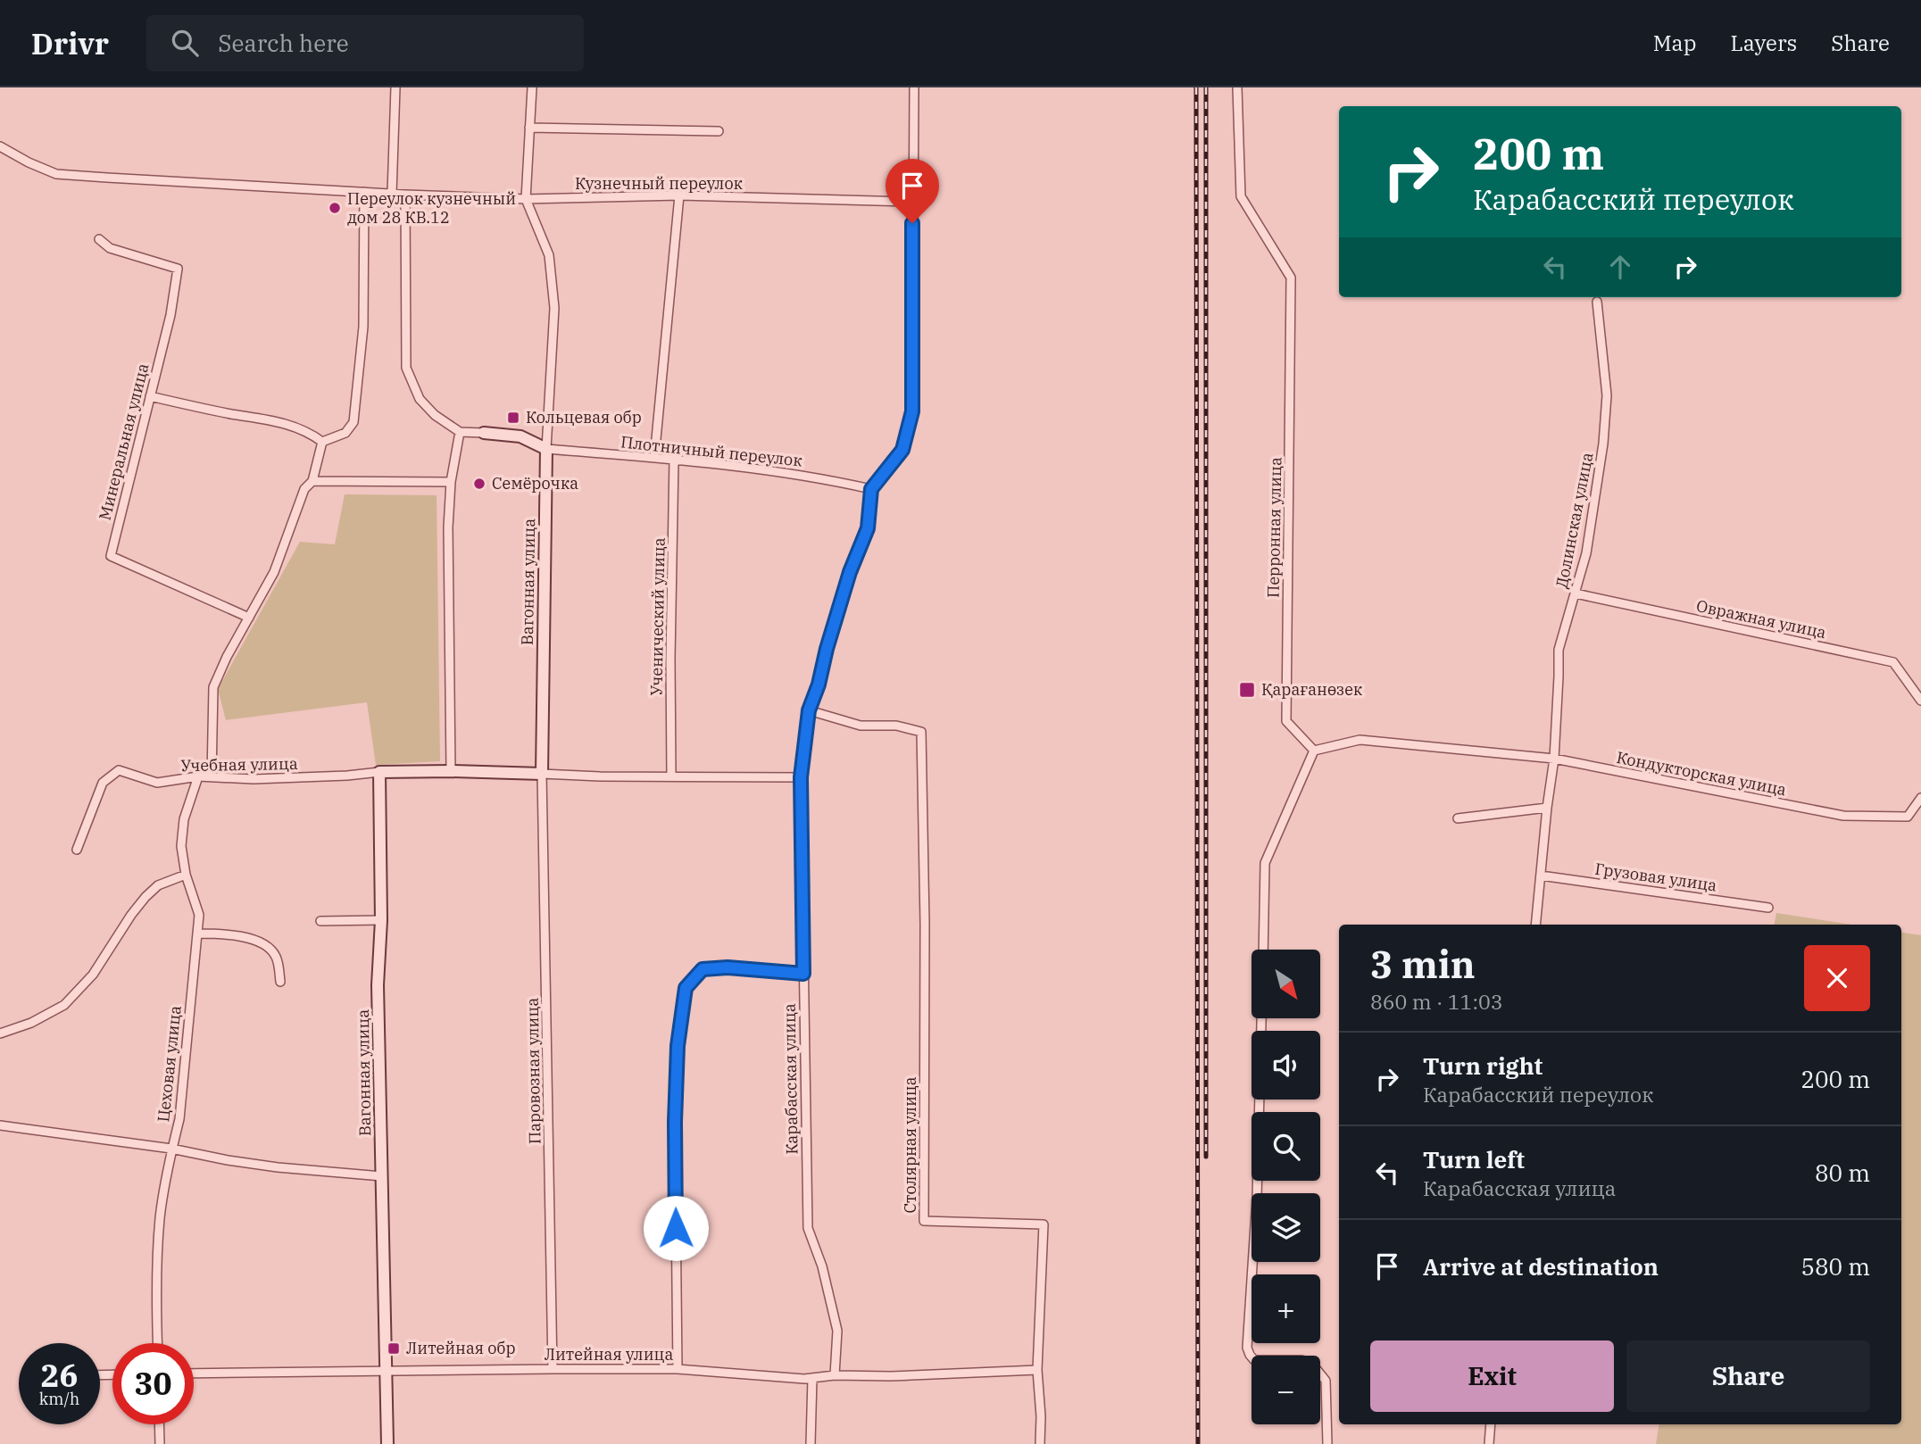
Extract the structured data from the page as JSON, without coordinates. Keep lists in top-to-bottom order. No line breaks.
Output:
{"streets":{"street":["Кузнечный переулок","Минеральная улица","Плотничный переулок","Долинская улица","Перронная улица","Вагонная улица","Ученический улица","Овражная улица","Учебная улица","Кондукторская улица","Грузовая улица","Цеховая улица","Паровозная улица","Карабасская улица","Столярная улица","Литейная улица"]},"crossings":[["Плотничный переулок","Вагонная улица"],["Плотничный переулок","Ученический улица"],["Плотничный переулок","Карабасская улица"],["Долинская улица","Овражная улица"],["Долинская улица","Кондукторская улица"],["Долинская улица","Грузовая улица"],["Перронная улица","Кондукторская улица"],["Вагонная улица","Учебная улица"],["Вагонная улица","Паровозная улица"],["Вагонная улица","Литейная улица"],["Учебная улица","Цеховая улица"],["Паровозная улица","Литейная улица"],["Карабасская улица","Столярная улица"],["Карабасская улица","Литейная улица"],["Столярная улица","Литейная улица"]],"places":{"other":["Переулок кузнечный дом 28 КВ.12","Семёрочка"],"transit":["Кольцевая обр","Қарағанөзек","Литейная обр"]},"north":"bottom right","page":{"header":"Drivr","search":"Search here","nav":["Map","Layers","Share"],"turn":["200 m","Карабасский переулок"],"heading":["3 min","860 m · 11:03"],"map_buttons":["+","−"],"list":[{"name":"Turn right","note":"Карабасский переулок","value":"200 m"},{"name":"Turn left","note":"Карабасская улица","value":"80 m"},{"name":"Arrive at destination","value":"580 m"}],"buttons":["Exit","Share"],"speed":"26 km/h","limit":"30"}}
